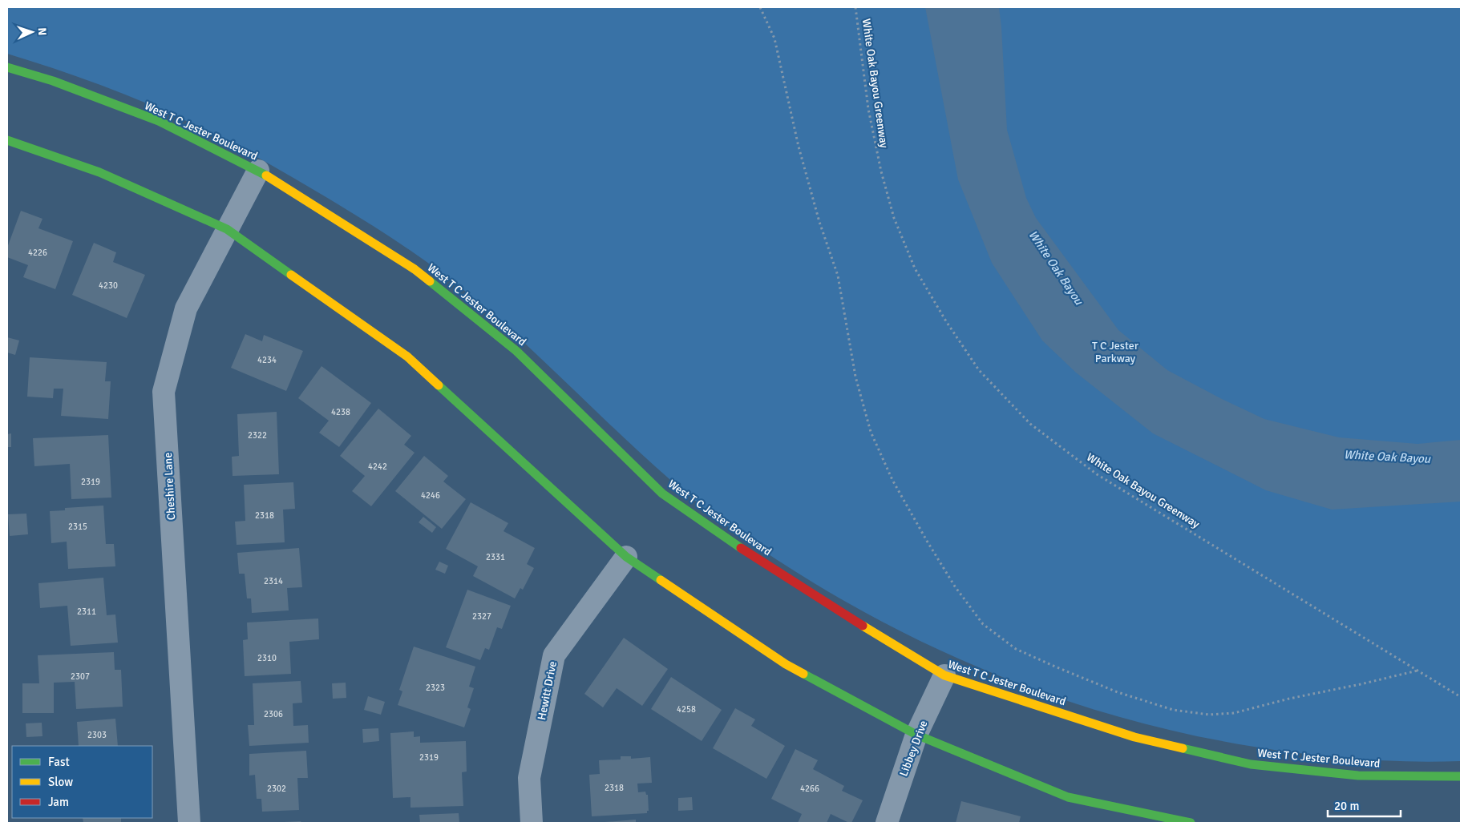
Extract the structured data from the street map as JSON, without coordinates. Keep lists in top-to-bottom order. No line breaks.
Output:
{"streets":{"main road":["West T C Jester Boulevard"],"street":["Cheshire Lane","Hewitt Drive","Libbey Drive"],"path":["White Oak Bayou Greenway"]},"crossings":[["West T C Jester Boulevard","Cheshire Lane"],["West T C Jester Boulevard","Libbey Drive"]],"water":["White Oak Bayou"],"parks":["T C Jester Parkway"],"house_numbers":["4226","4230","4234","4238","2322","4242","2319","4246","2318","2315","2331","2314","2311","2327","2310","2307","2323","4258","2306","2303","2319","2318","2302","4266"],"legend":["Fast","Slow","Jam"],"scale_bar":"20 m","north":"right"}
